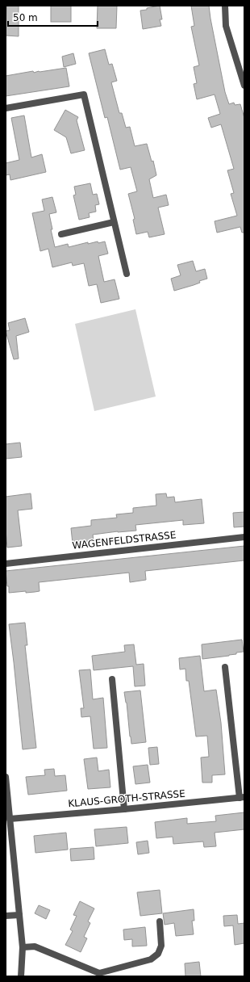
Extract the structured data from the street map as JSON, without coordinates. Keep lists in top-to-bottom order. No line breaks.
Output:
{"streets":{"street":["WAGENFELDSTRASSE","KLAUS-GROTH-STRASSE"]},"scale_bar":"50 m"}
